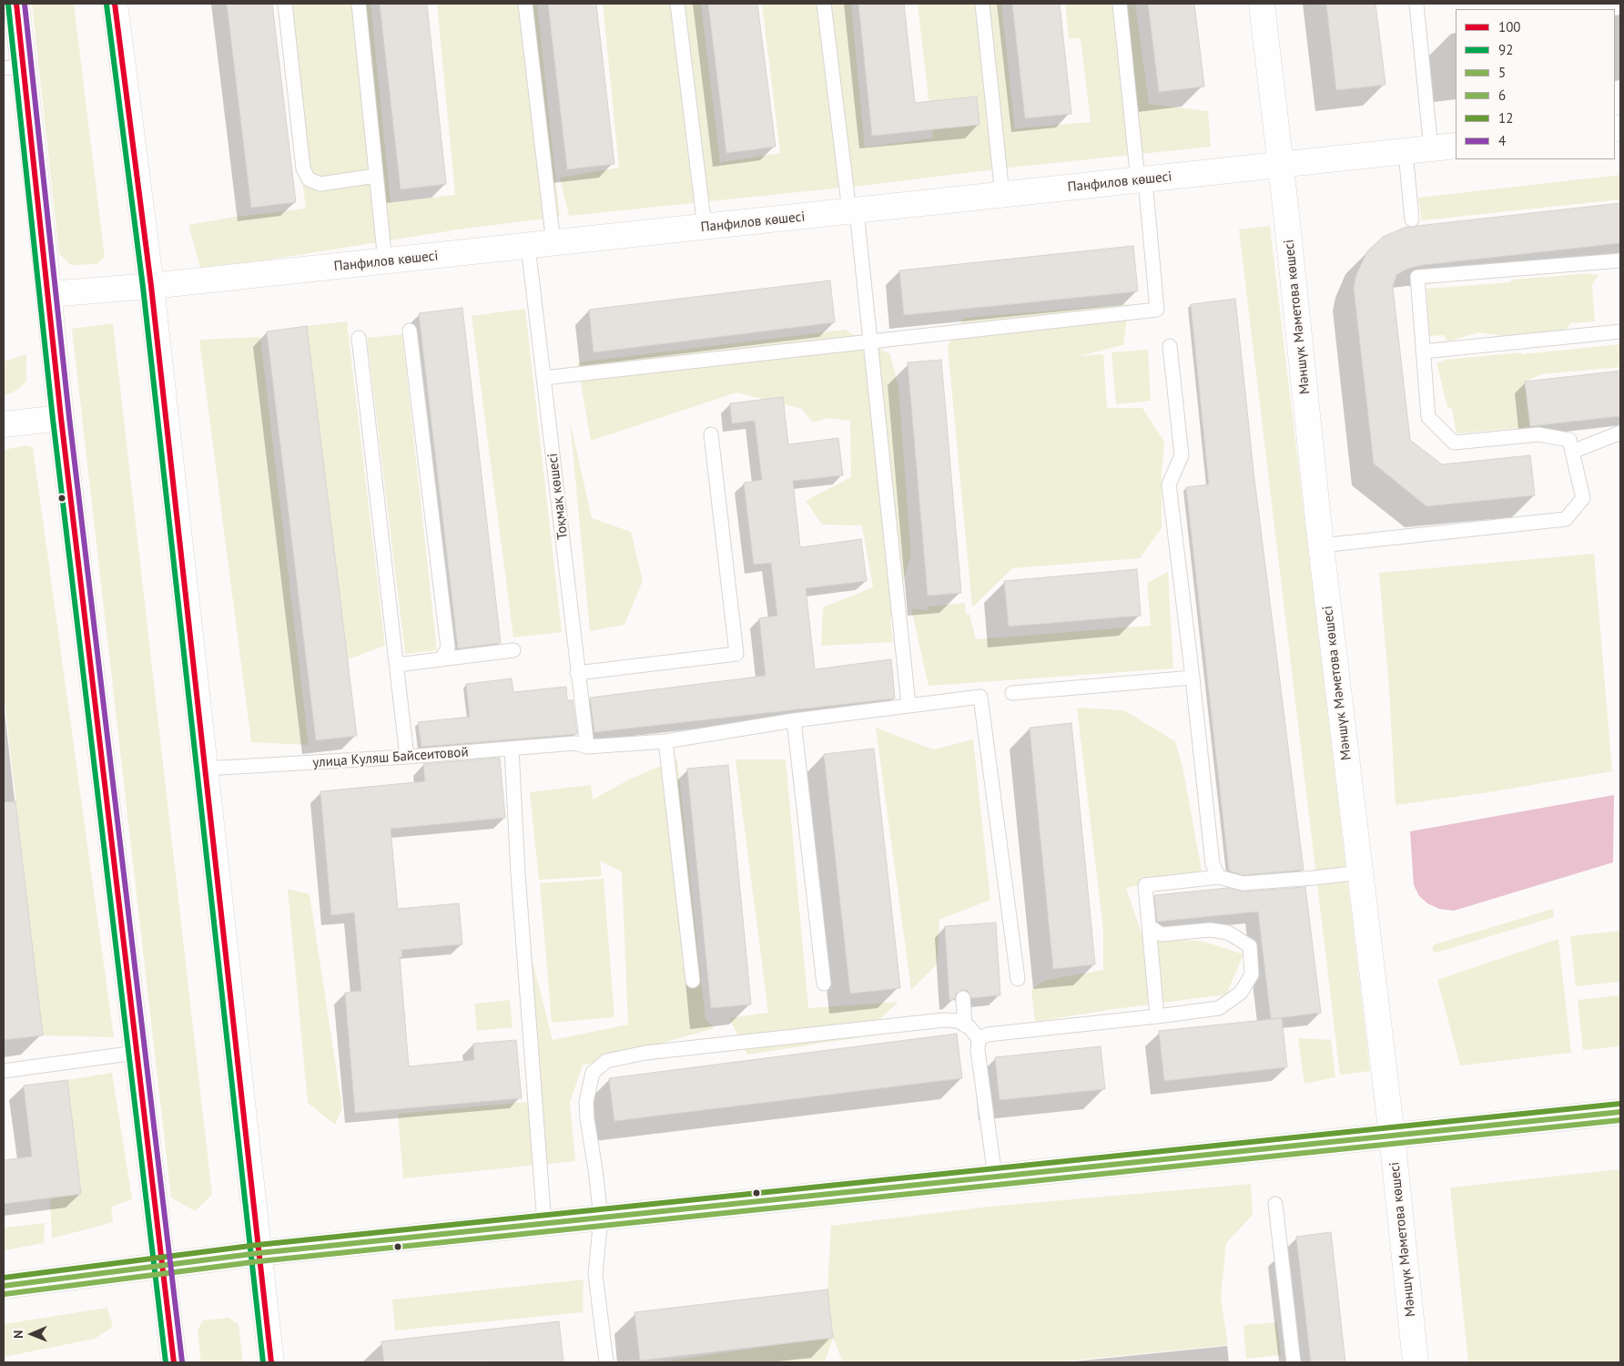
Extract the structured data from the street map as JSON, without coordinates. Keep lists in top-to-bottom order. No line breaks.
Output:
{"streets":{"street":["Панфилов көшесі","Мәншүк Мәметова көшесі"],"lane":["Тоқмақ көшесі","улица Куляш Байсеитовой"]},"crossings":[["Панфилов көшесі","Мәншүк Мәметова көшесі"],["Панфилов көшесі","Тоқмақ көшесі"],["Тоқмақ көшесі","улица Куляш Байсеитовой"]],"lines":["transit line 100","transit line 4","transit line 92","transit line 12","transit line 5","transit line 6"],"legend":["100","92","5","6","12","4"],"north":"left"}
